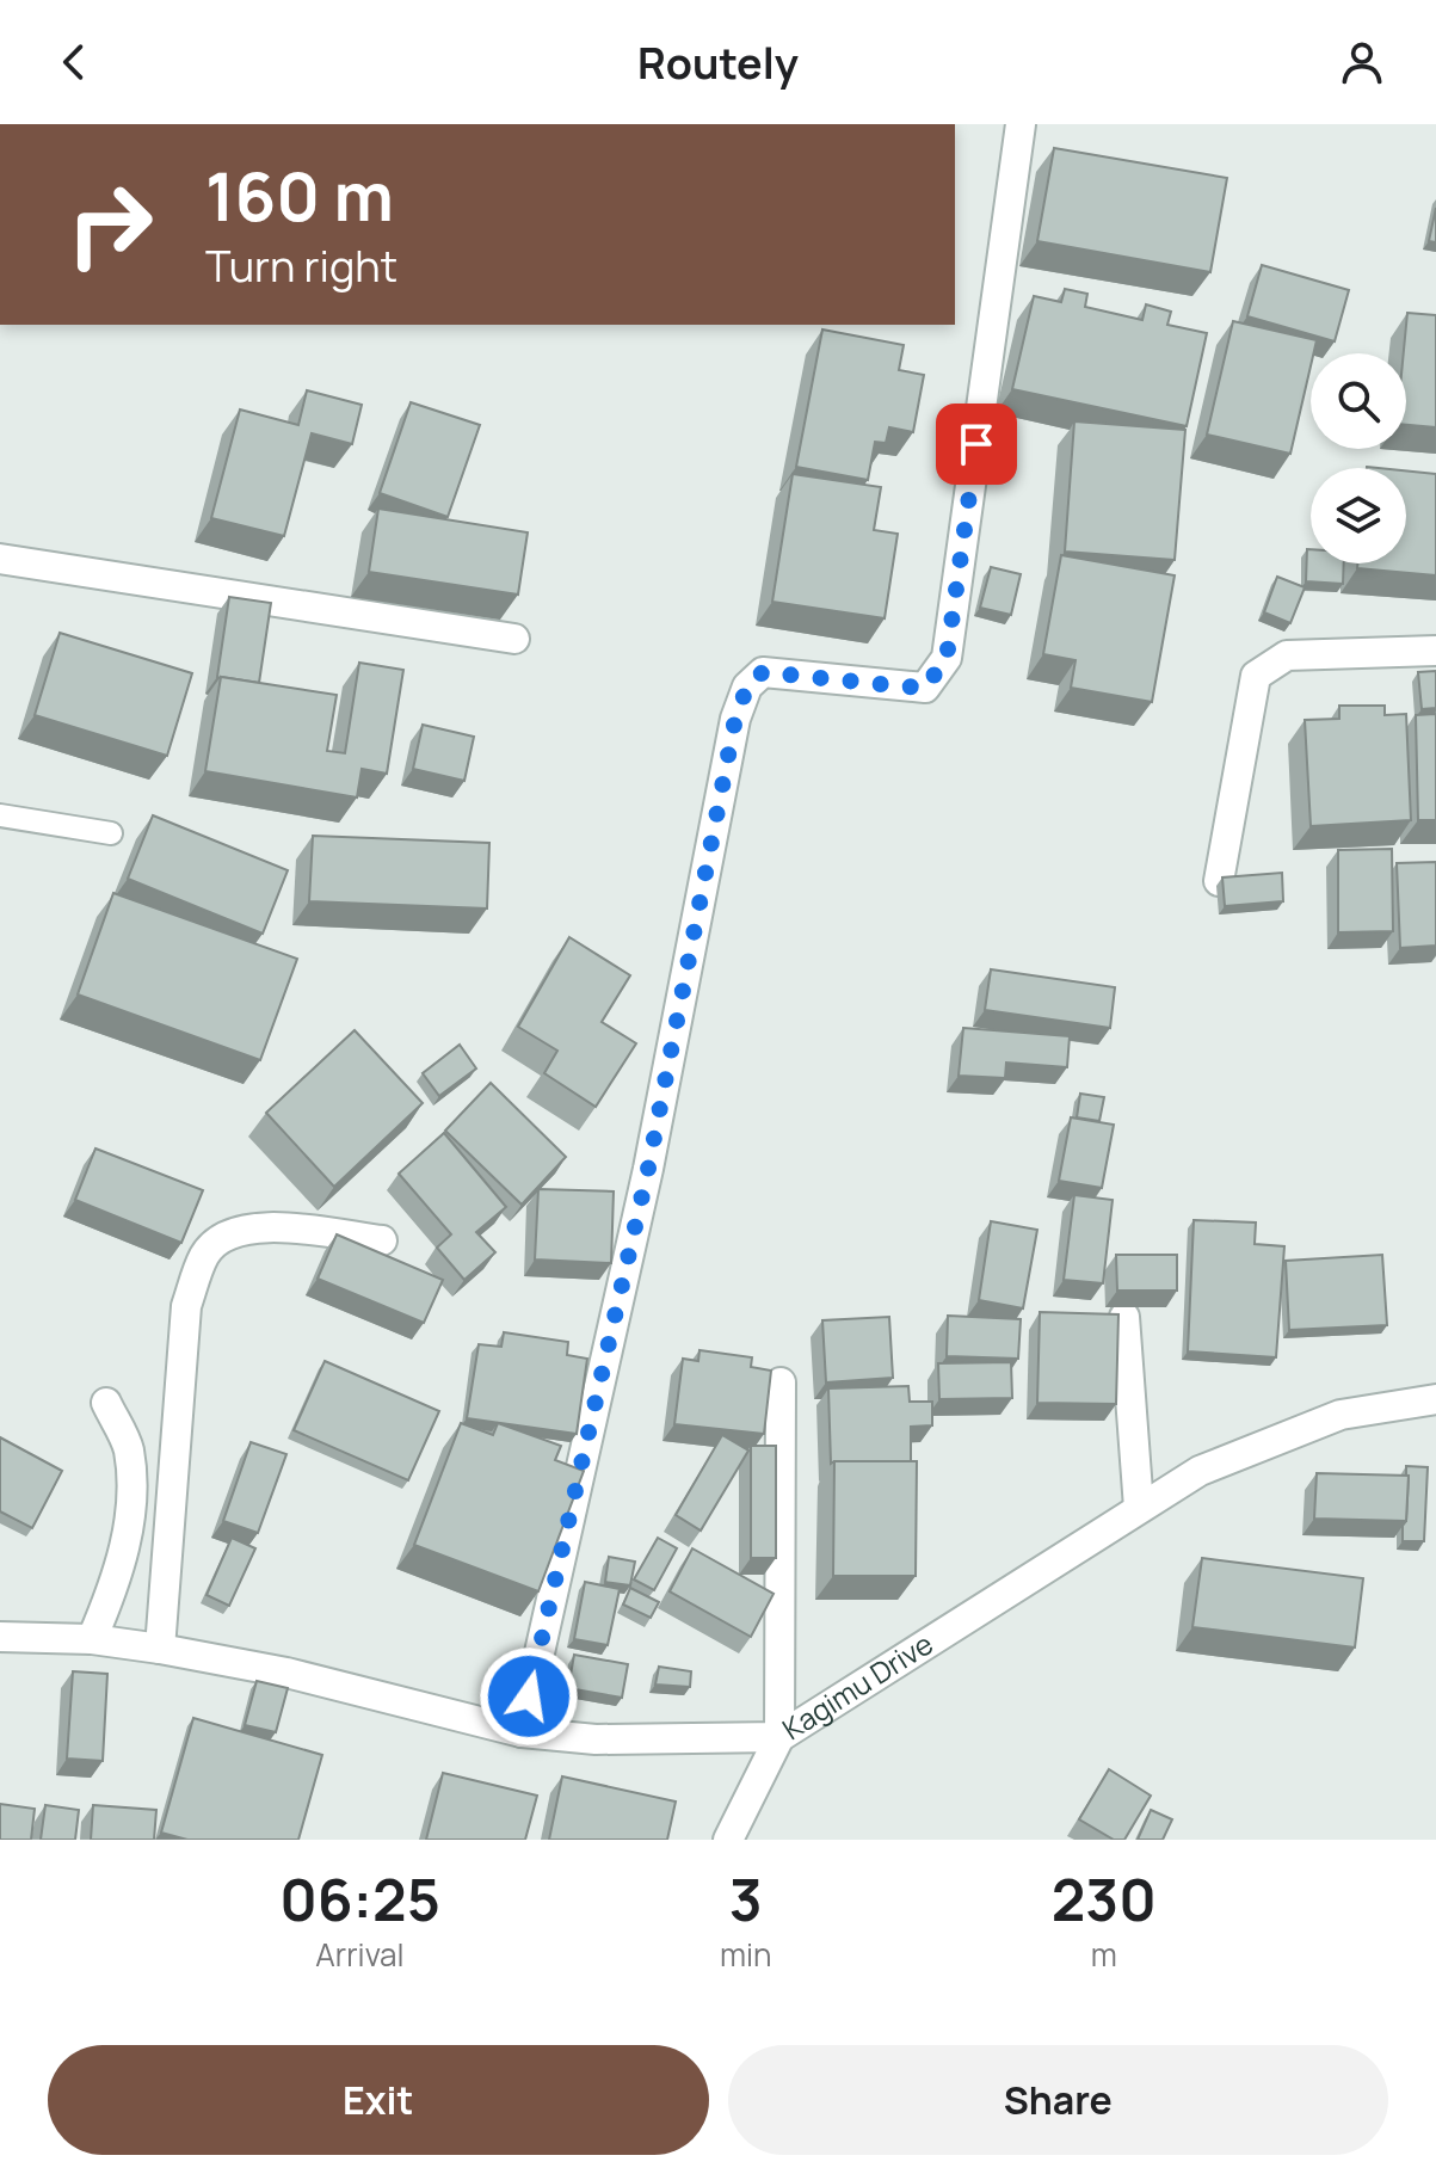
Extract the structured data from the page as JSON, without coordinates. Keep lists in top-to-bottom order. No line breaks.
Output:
{"streets":{"street":["Kagimu Drive"]},"page":{"header":"Routely","turn":["160 m","Turn right"],"eta":["06:25","Arrival","3","min","230","m"],"buttons":["Exit","Share"]}}
